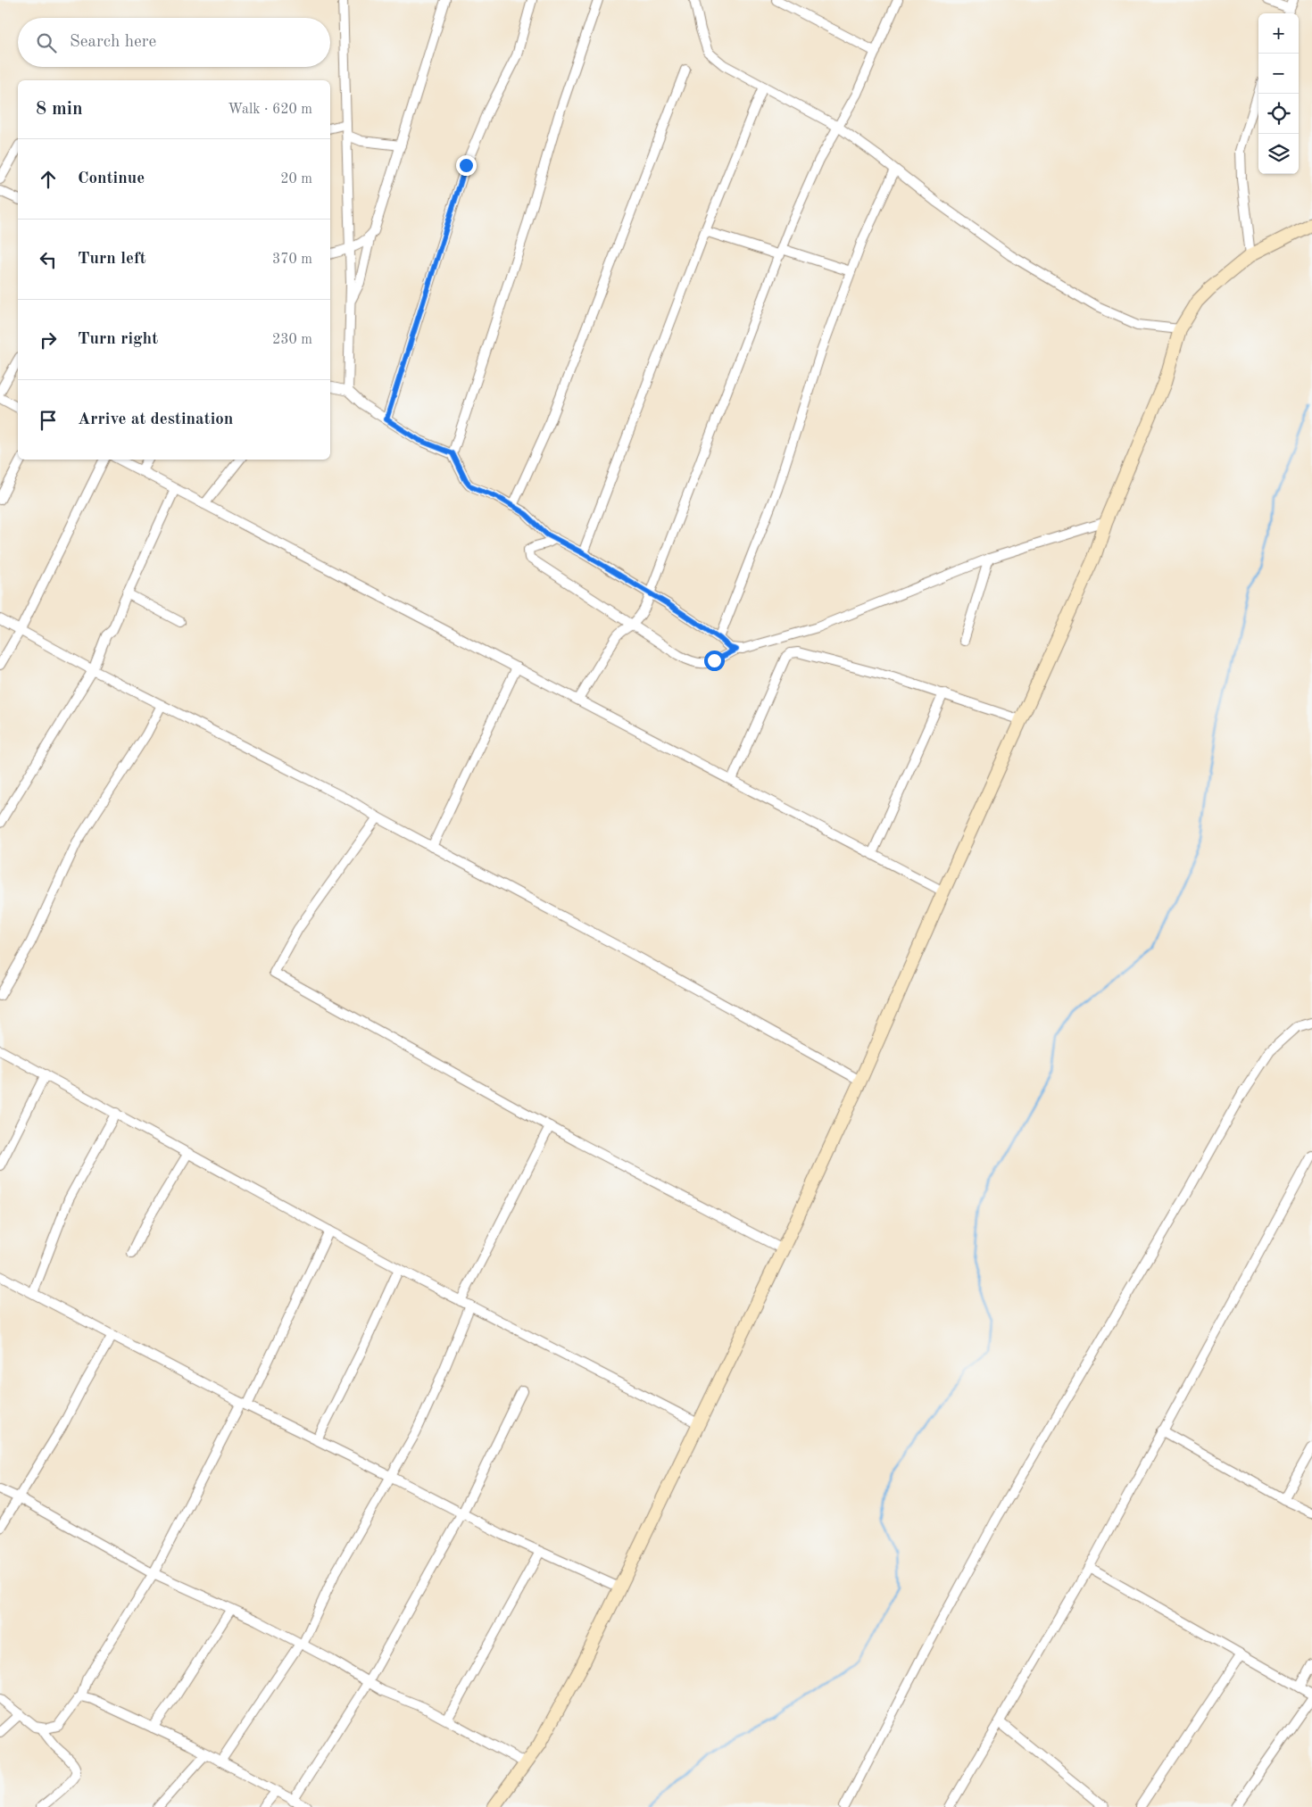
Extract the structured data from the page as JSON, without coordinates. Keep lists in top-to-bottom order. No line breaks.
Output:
{"page":{"map_buttons":["+","−"],"search":"Search here","heading":["8 min","Walk · 620 m"],"list":[["Continue","20 m"],["Turn left","370 m"],["Turn right","230 m"],"Arrive at destination"]}}
